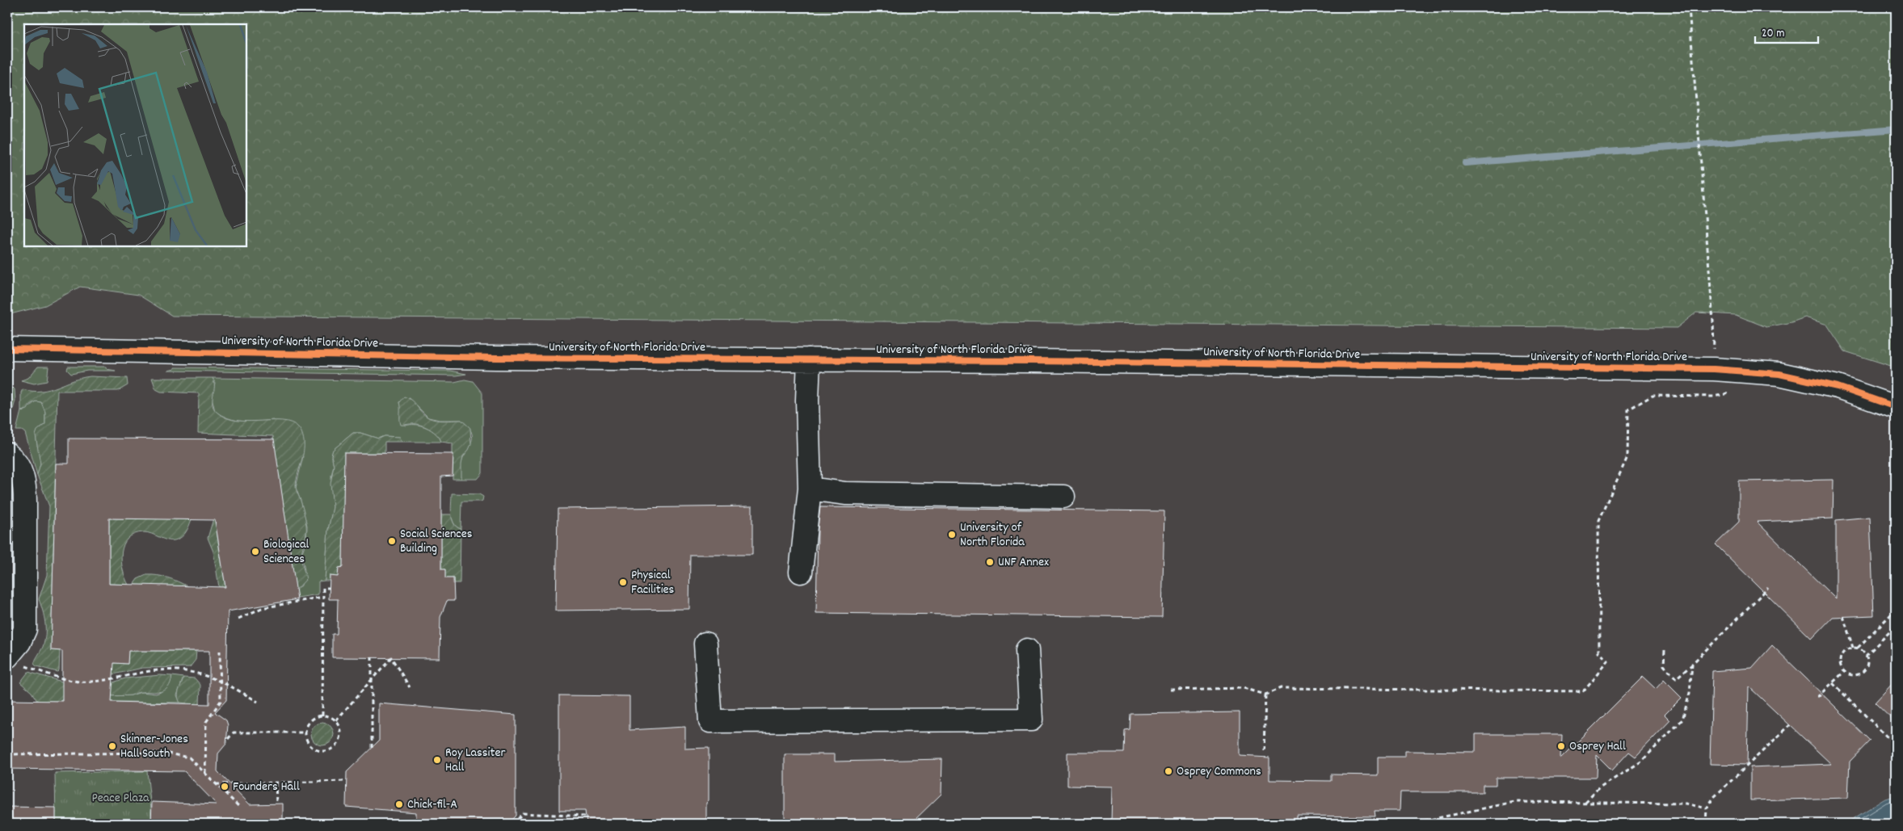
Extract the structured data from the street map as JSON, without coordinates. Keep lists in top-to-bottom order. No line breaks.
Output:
{"streets":{"street":["University of North Florida Drive"]},"parks":["Peace Plaza"],"places":["University of North Florida","Social Sciences Building","Biological Sciences","UNF Annex","Physical Facilities","Skinner-Jones Hall South","Osprey Hall","Roy Lassiter Hall","Osprey Commons","Founders Hall","Chick-fil-A"],"scale_bar":"20 m"}
